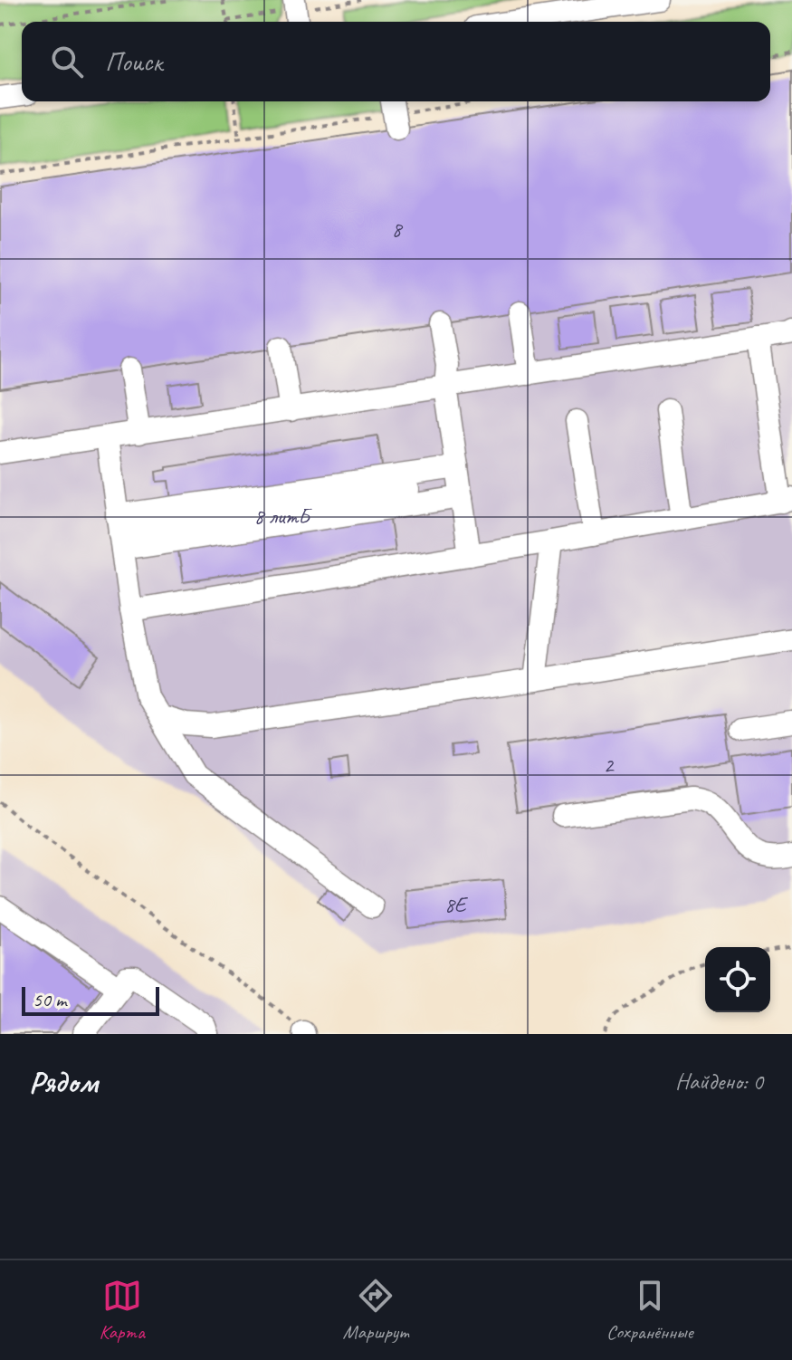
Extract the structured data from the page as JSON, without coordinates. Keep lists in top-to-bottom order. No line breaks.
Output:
{"house_numbers":["8","8 литБ","2","8Е"],"scale_bar":"50 m","page":{"search":"Поиск","scale":"50 m","heading":["Рядом","Найдено: 0"],"nav":["Карта","Маршрут","Сохранённые"]}}
